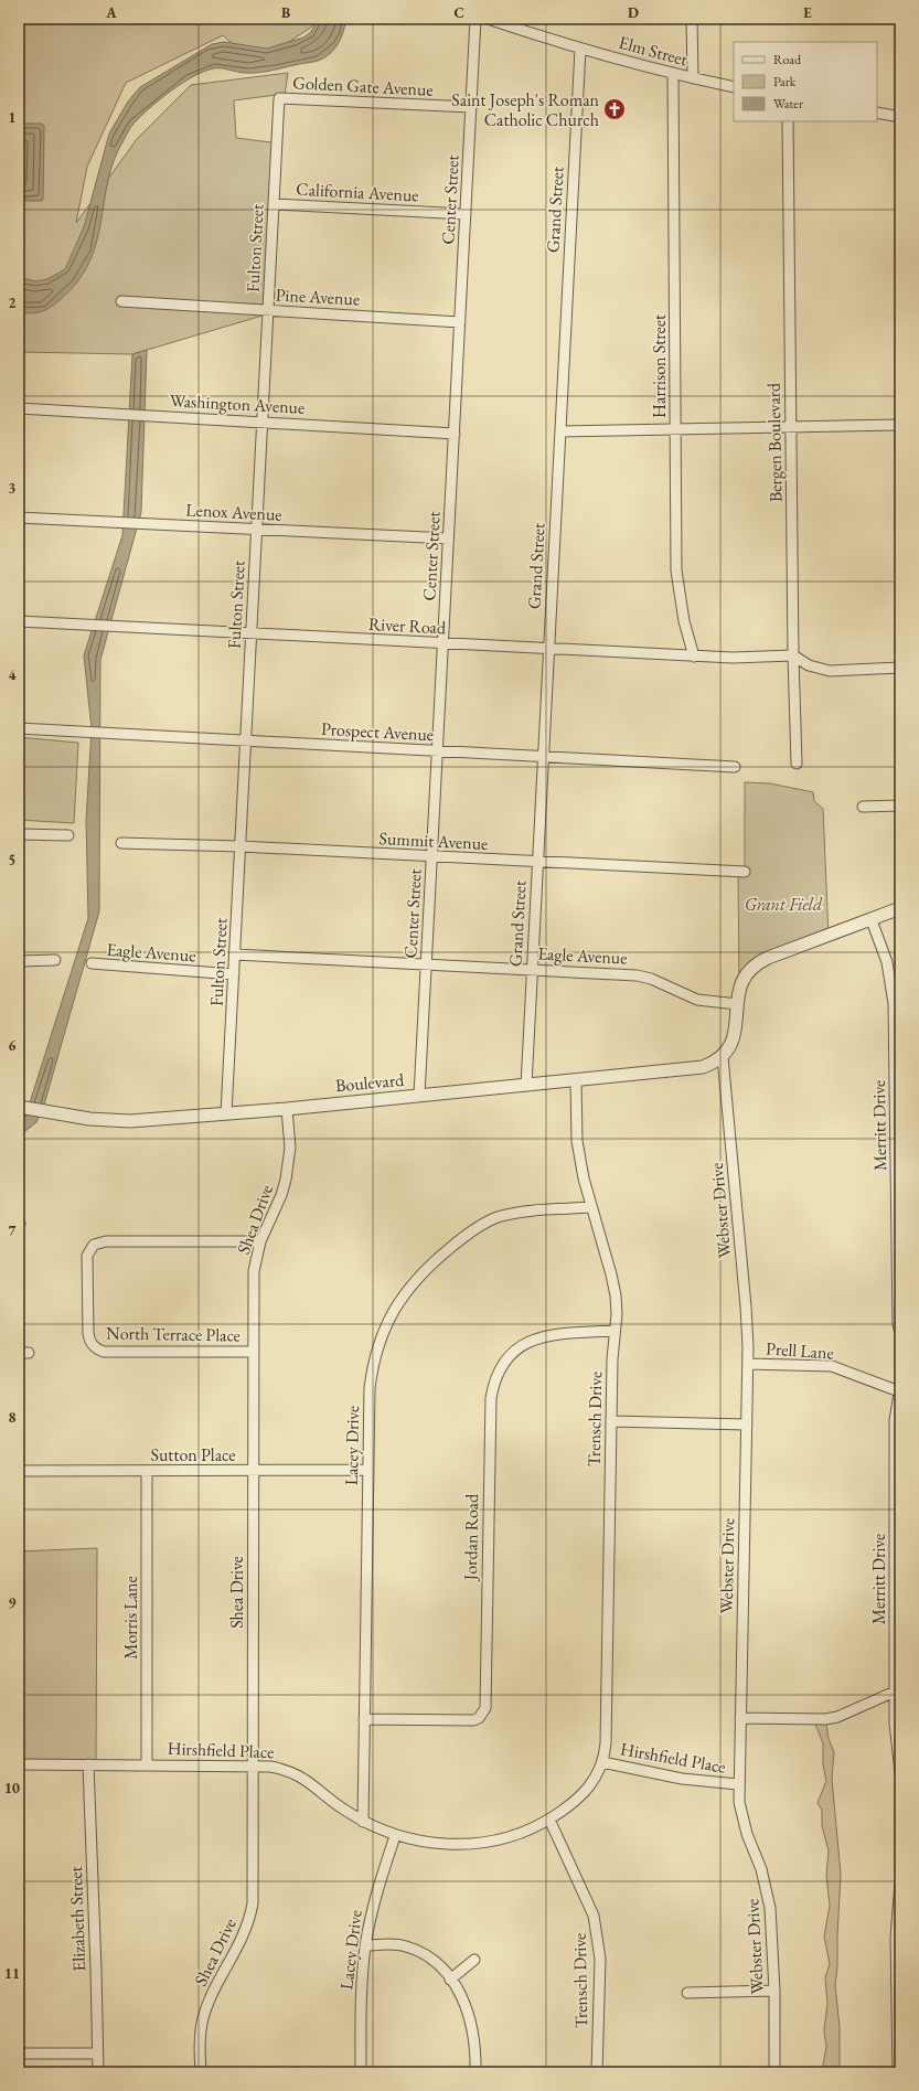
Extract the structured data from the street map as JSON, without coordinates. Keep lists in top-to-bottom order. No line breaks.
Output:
{"streets":{"street":["Elm Street","Golden Gate Avenue","California Avenue","Center Street","Grand Street","Fulton Street","Pine Avenue","Harrison Street","Washington Avenue","Bergen Boulevard","Lenox Avenue","River Road","Prospect Avenue","Summit Avenue","Eagle Avenue","Boulevard","Merritt Drive","Webster Drive","Shea Drive","North Terrace Place","Prell Lane","Trensch Drive","Lacey Drive","Sutton Place","Jordan Road","Morris Lane","Hirshfield Place","Elizabeth Street"]},"crossings":[["Elm Street","Grand Street"],["Elm Street","Harrison Street"],["Golden Gate Avenue","Center Street"],["Golden Gate Avenue","Fulton Street"],["California Avenue","Center Street"],["California Avenue","Fulton Street"],["Center Street","Pine Avenue"],["Center Street","Washington Avenue"],["Center Street","Lenox Avenue"],["Center Street","River Road"],["Center Street","Prospect Avenue"],["Center Street","Summit Avenue"],["Center Street","Eagle Avenue"],["Center Street","Boulevard"],["Grand Street","River Road"],["Grand Street","Prospect Avenue"],["Grand Street","Summit Avenue"],["Grand Street","Eagle Avenue"],["Grand Street","Boulevard"],["Fulton Street","Pine Avenue"],["Fulton Street","Washington Avenue"],["Fulton Street","Lenox Avenue"],["Fulton Street","River Road"],["Fulton Street","Prospect Avenue"],["Fulton Street","Summit Avenue"],["Fulton Street","Eagle Avenue"],["Fulton Street","Boulevard"],["Harrison Street","River Road"],["Bergen Boulevard","River Road"],["Boulevard","Webster Drive"],["Boulevard","Shea Drive"],["Boulevard","Trensch Drive"],["Merritt Drive","Prell Lane"],["Webster Drive","Prell Lane"],["Webster Drive","Hirshfield Place"],["Shea Drive","North Terrace Place"],["Shea Drive","Sutton Place"],["Shea Drive","Hirshfield Place"],["Trensch Drive","Lacey Drive"],["Trensch Drive","Jordan Road"],["Trensch Drive","Hirshfield Place"],["Lacey Drive","Sutton Place"],["Lacey Drive","Jordan Road"],["Lacey Drive","Hirshfield Place"],["Sutton Place","Morris Lane"],["Morris Lane","Hirshfield Place"],["Hirshfield Place","Elizabeth Street"]],"parks":["Grant Field"],"places":{"church":["Saint Joseph's Roman Catholic Church"]},"legend":["Road","Park","Water"],"grid":{"columns":["A","B","C","D","E"],"rows":["1","2","3","4","5","6","7","8","9","10","11"]}}
